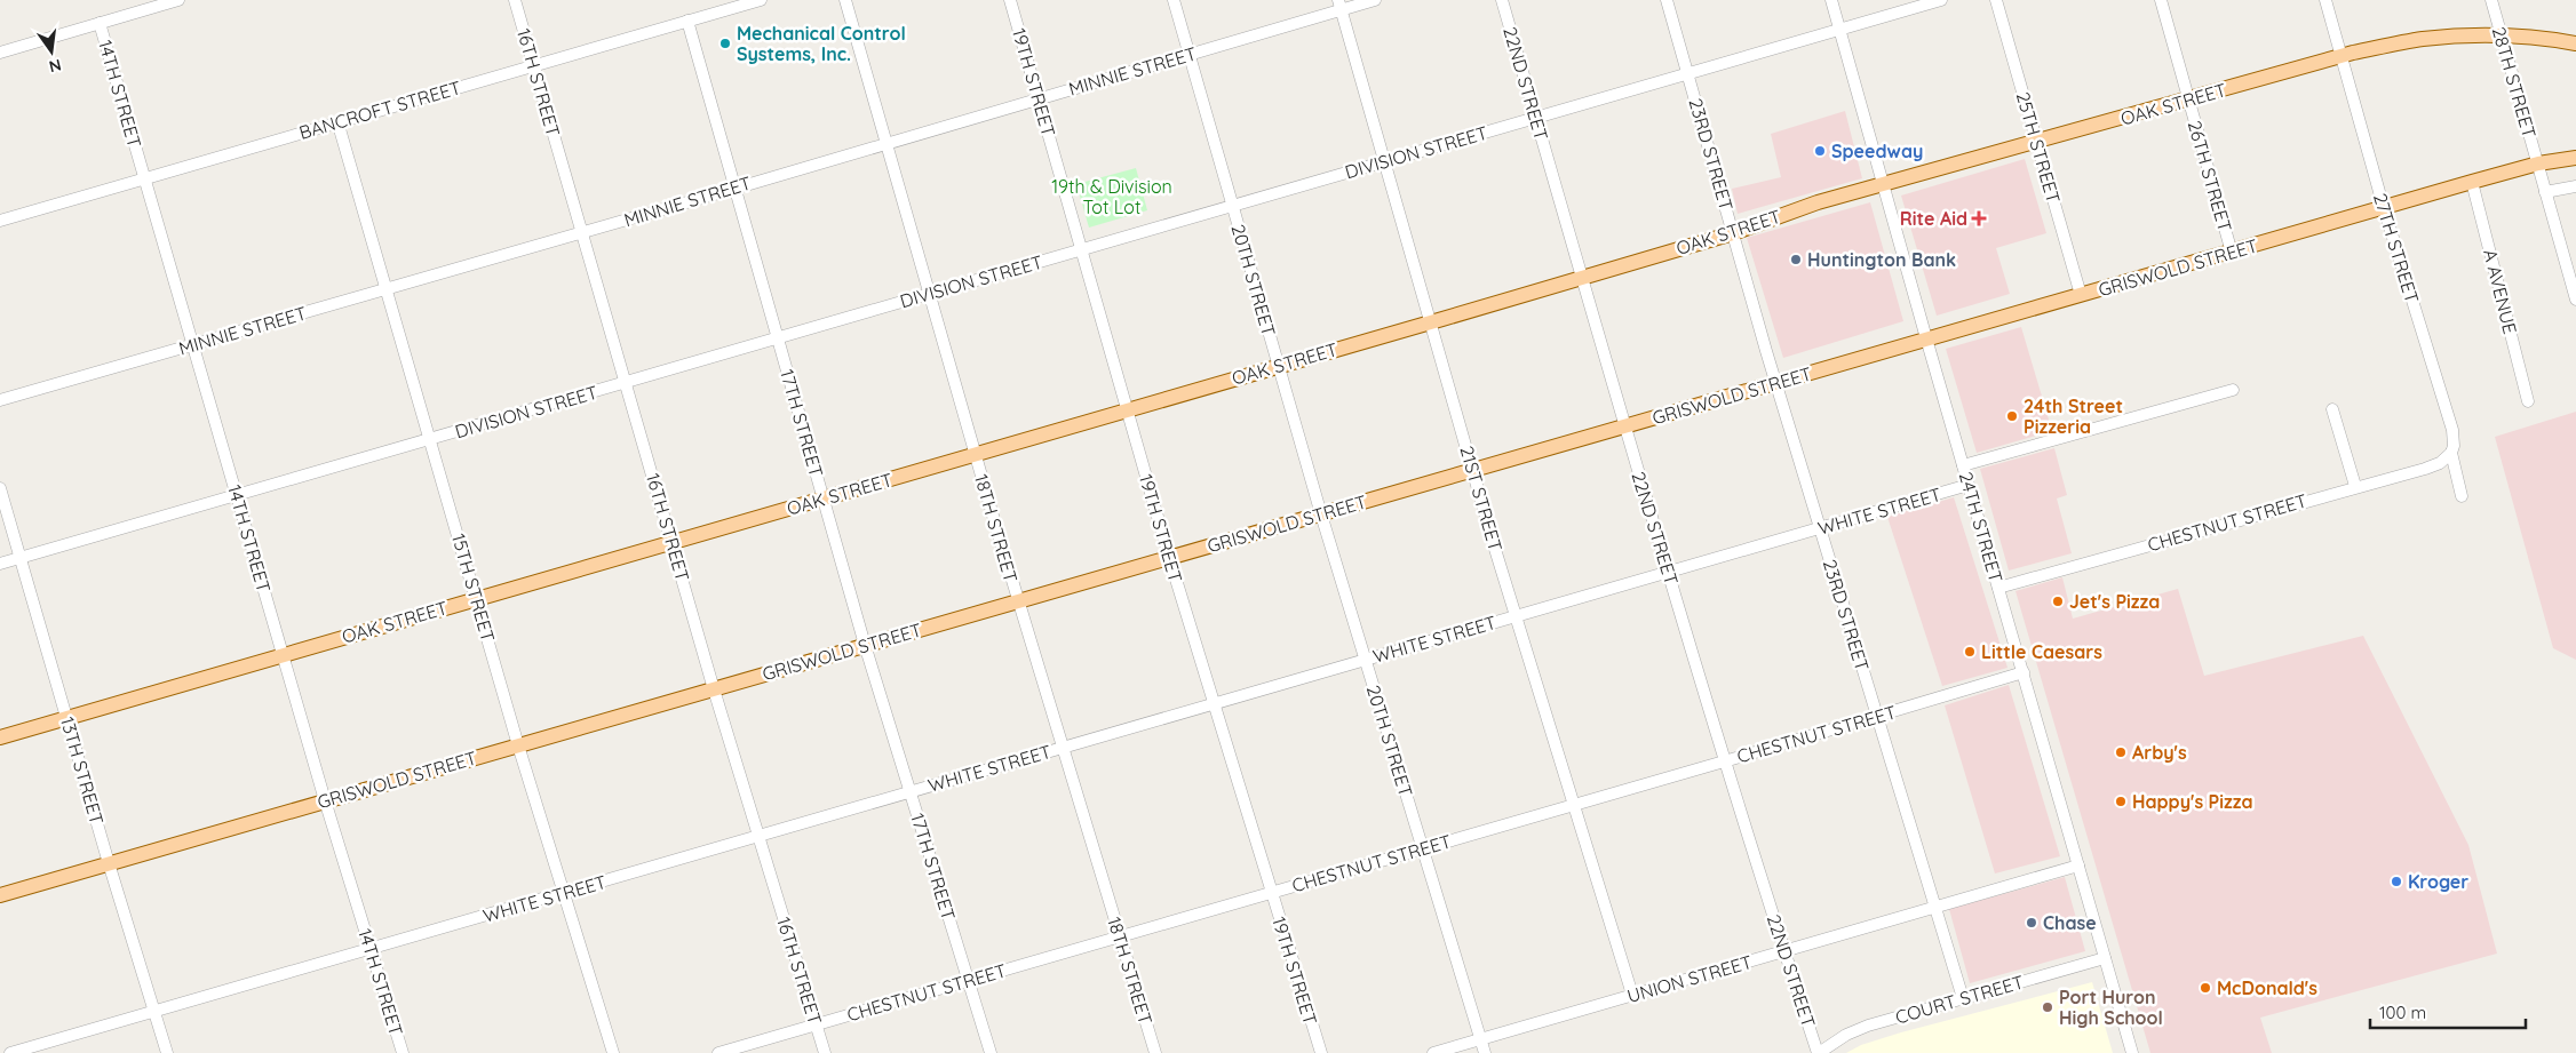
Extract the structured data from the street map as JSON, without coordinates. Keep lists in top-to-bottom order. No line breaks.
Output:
{"streets":{"main road":["OAK STREET","GRISWOLD STREET"],"street":["MINNIE STREET","16TH STREET","19TH STREET","28TH STREET","22ND STREET","14TH STREET","BANCROFT STREET","25TH STREET","DIVISION STREET","23RD STREET","26TH STREET","27TH STREET","20TH STREET","A AVENUE","17TH STREET","21ST STREET","WHITE STREET","CHESTNUT STREET","24TH STREET","18TH STREET","15TH STREET","13TH STREET","UNION STREET","COURT STREET"]},"crossings":[["MINNIE STREET","16TH STREET"],["MINNIE STREET","19TH STREET"],["MINNIE STREET","14TH STREET"],["MINNIE STREET","20TH STREET"],["MINNIE STREET","17TH STREET"],["MINNIE STREET","21ST STREET"],["MINNIE STREET","18TH STREET"],["MINNIE STREET","15TH STREET"],["16TH STREET","OAK STREET"],["16TH STREET","BANCROFT STREET"],["16TH STREET","DIVISION STREET"],["16TH STREET","GRISWOLD STREET"],["16TH STREET","WHITE STREET"],["16TH STREET","CHESTNUT STREET"],["19TH STREET","OAK STREET"],["19TH STREET","DIVISION STREET"],["19TH STREET","GRISWOLD STREET"],["19TH STREET","WHITE STREET"],["19TH STREET","CHESTNUT STREET"],["28TH STREET","OAK STREET"],["28TH STREET","GRISWOLD STREET"],["22ND STREET","OAK STREET"],["22ND STREET","DIVISION STREET"],["22ND STREET","GRISWOLD STREET"],["22ND STREET","WHITE STREET"],["22ND STREET","CHESTNUT STREET"],["22ND STREET","UNION STREET"],["22ND STREET","COURT STREET"],["14TH STREET","OAK STREET"],["14TH STREET","BANCROFT STREET"],["14TH STREET","DIVISION STREET"],["14TH STREET","GRISWOLD STREET"],["14TH STREET","WHITE STREET"],["OAK STREET","25TH STREET"],["OAK STREET","23RD STREET"],["OAK STREET","26TH STREET"],["OAK STREET","27TH STREET"],["OAK STREET","20TH STREET"],["OAK STREET","17TH STREET"],["OAK STREET","21ST STREET"],["OAK STREET","24TH STREET"],["OAK STREET","18TH STREET"],["OAK STREET","15TH STREET"],["OAK STREET","13TH STREET"],["BANCROFT STREET","17TH STREET"],["BANCROFT STREET","15TH STREET"],["25TH STREET","GRISWOLD STREET"],["DIVISION STREET","23RD STREET"],["DIVISION STREET","20TH STREET"],["DIVISION STREET","17TH STREET"],["DIVISION STREET","21ST STREET"],["DIVISION STREET","24TH STREET"],["DIVISION STREET","18TH STREET"],["DIVISION STREET","15TH STREET"],["DIVISION STREET","13TH STREET"],["23RD STREET","GRISWOLD STREET"],["23RD STREET","WHITE STREET"],["23RD STREET","CHESTNUT STREET"],["23RD STREET","UNION STREET"],["23RD STREET","COURT STREET"],["26TH STREET","GRISWOLD STREET"],["27TH STREET","GRISWOLD STREET"],["27TH STREET","CHESTNUT STREET"],["GRISWOLD STREET","20TH STREET"],["GRISWOLD STREET","A AVENUE"],["GRISWOLD STREET","17TH STREET"],["GRISWOLD STREET","21ST STREET"],["GRISWOLD STREET","24TH STREET"],["GRISWOLD STREET","18TH STREET"],["GRISWOLD STREET","15TH STREET"],["GRISWOLD STREET","13TH STREET"],["20TH STREET","WHITE STREET"],["20TH STREET","CHESTNUT STREET"],["20TH STREET","UNION STREET"],["17TH STREET","WHITE STREET"],["17TH STREET","CHESTNUT STREET"],["21ST STREET","WHITE STREET"],["21ST STREET","CHESTNUT STREET"],["21ST STREET","UNION STREET"],["WHITE STREET","24TH STREET"],["WHITE STREET","18TH STREET"],["WHITE STREET","15TH STREET"],["WHITE STREET","13TH STREET"],["CHESTNUT STREET","24TH STREET"],["CHESTNUT STREET","18TH STREET"],["24TH STREET","UNION STREET"],["24TH STREET","COURT STREET"]],"parks":["19th & Division Tot Lot"],"places":{"other":["Mechanical Control Systems, Inc.","Speedway","Huntington Bank","24th Street Pizzeria","Jet's Pizza","Little Caesars","Arby's","Happy's Pizza","Kroger","Chase","McDonald's","Port Huron High School"],"health":["Rite Aid"]},"scale_bar":"100 m","north":"bottom"}
